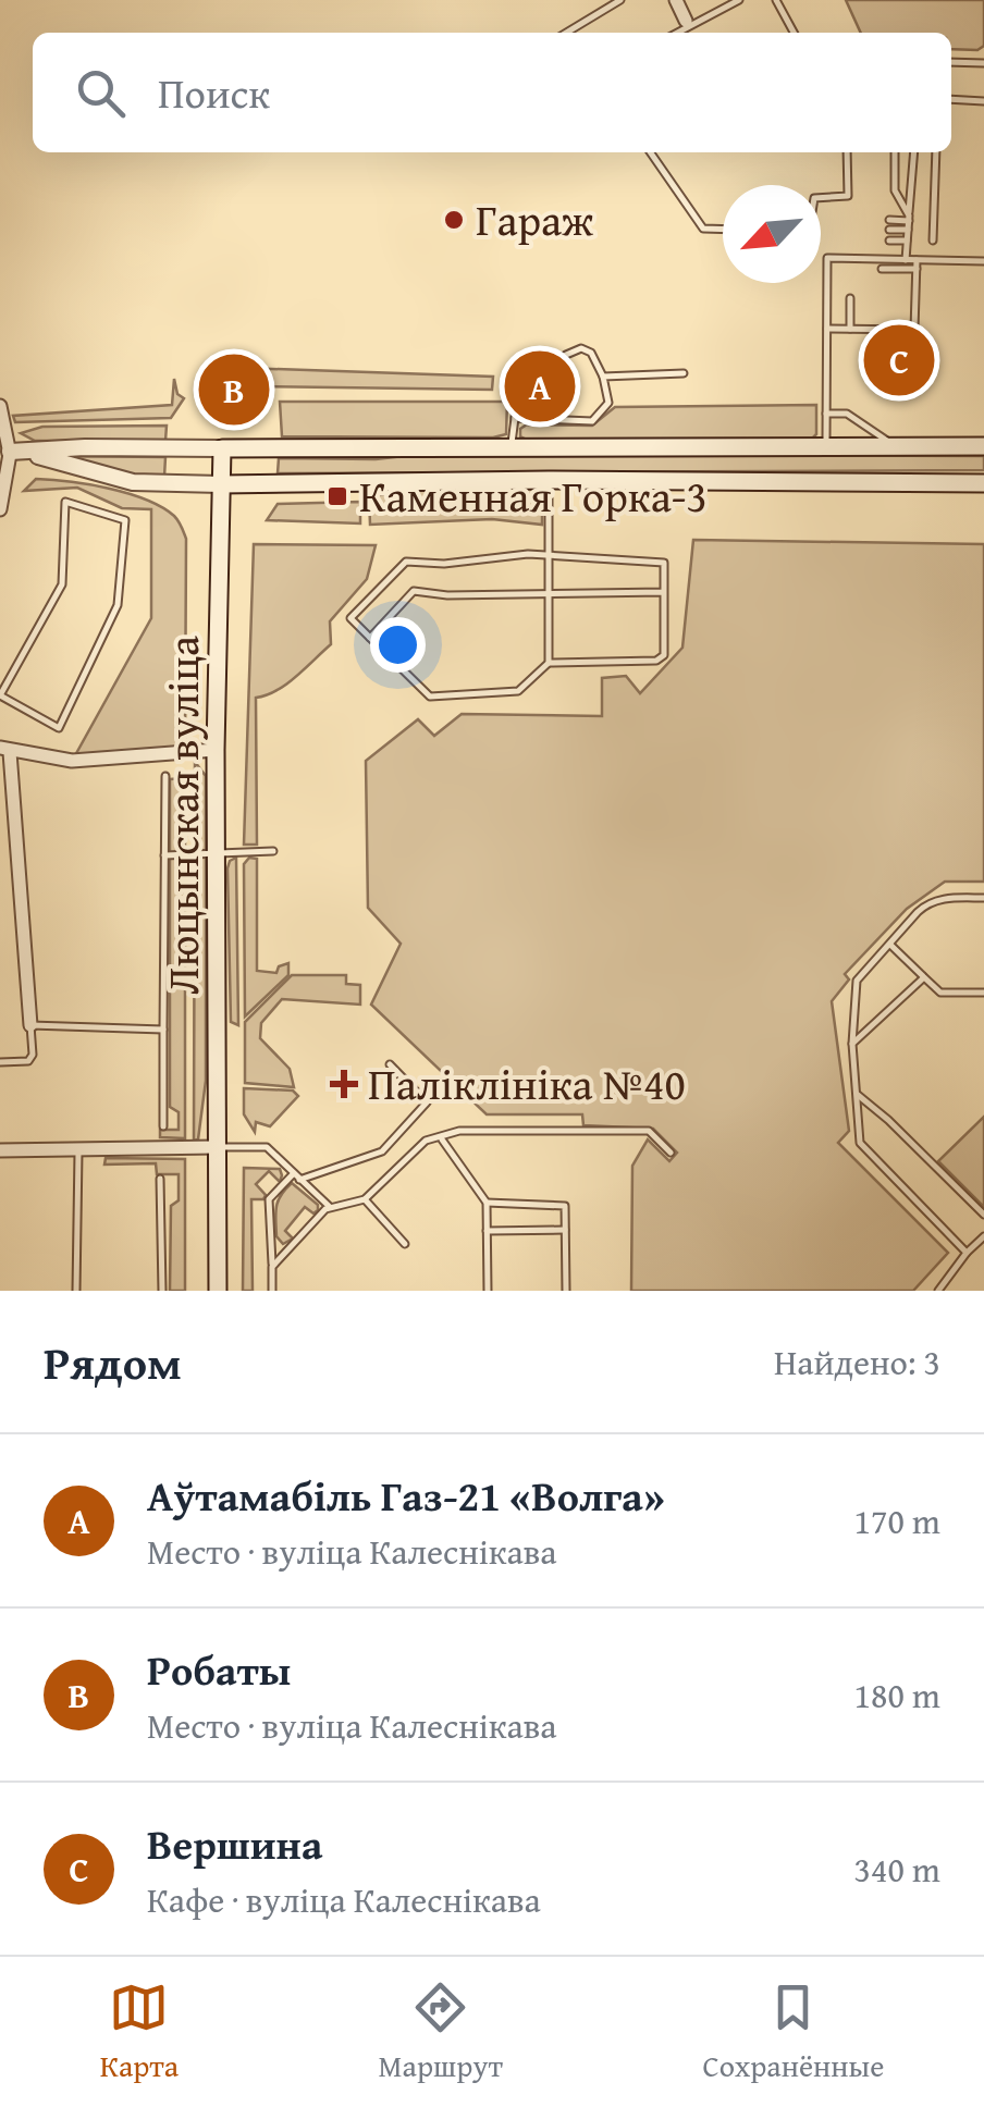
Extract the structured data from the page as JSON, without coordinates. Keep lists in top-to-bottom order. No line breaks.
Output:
{"streets":{"main road":["Люцынская вуліца"]},"places":{"other":["Гараж"],"transit":["Каменная Горка-3"],"health":["Паліклініка №40"]},"north":"bottom left","page":{"search":"Поиск","pins":["C","A","B"],"heading":["Рядом","Найдено: 3"],"list":[{"mark":"A","name":"Аўтамабіль Газ-21 «Волга»","note":"Место · вуліца Калеснікава","value":"170 m"},{"mark":"B","name":"Робаты","note":"Место · вуліца Калеснікава","value":"180 m"},{"mark":"C","name":"Вершина","note":"Кафе · вуліца Калеснікава","value":"340 m"}],"nav":["Карта","Маршрут","Сохранённые"]}}
